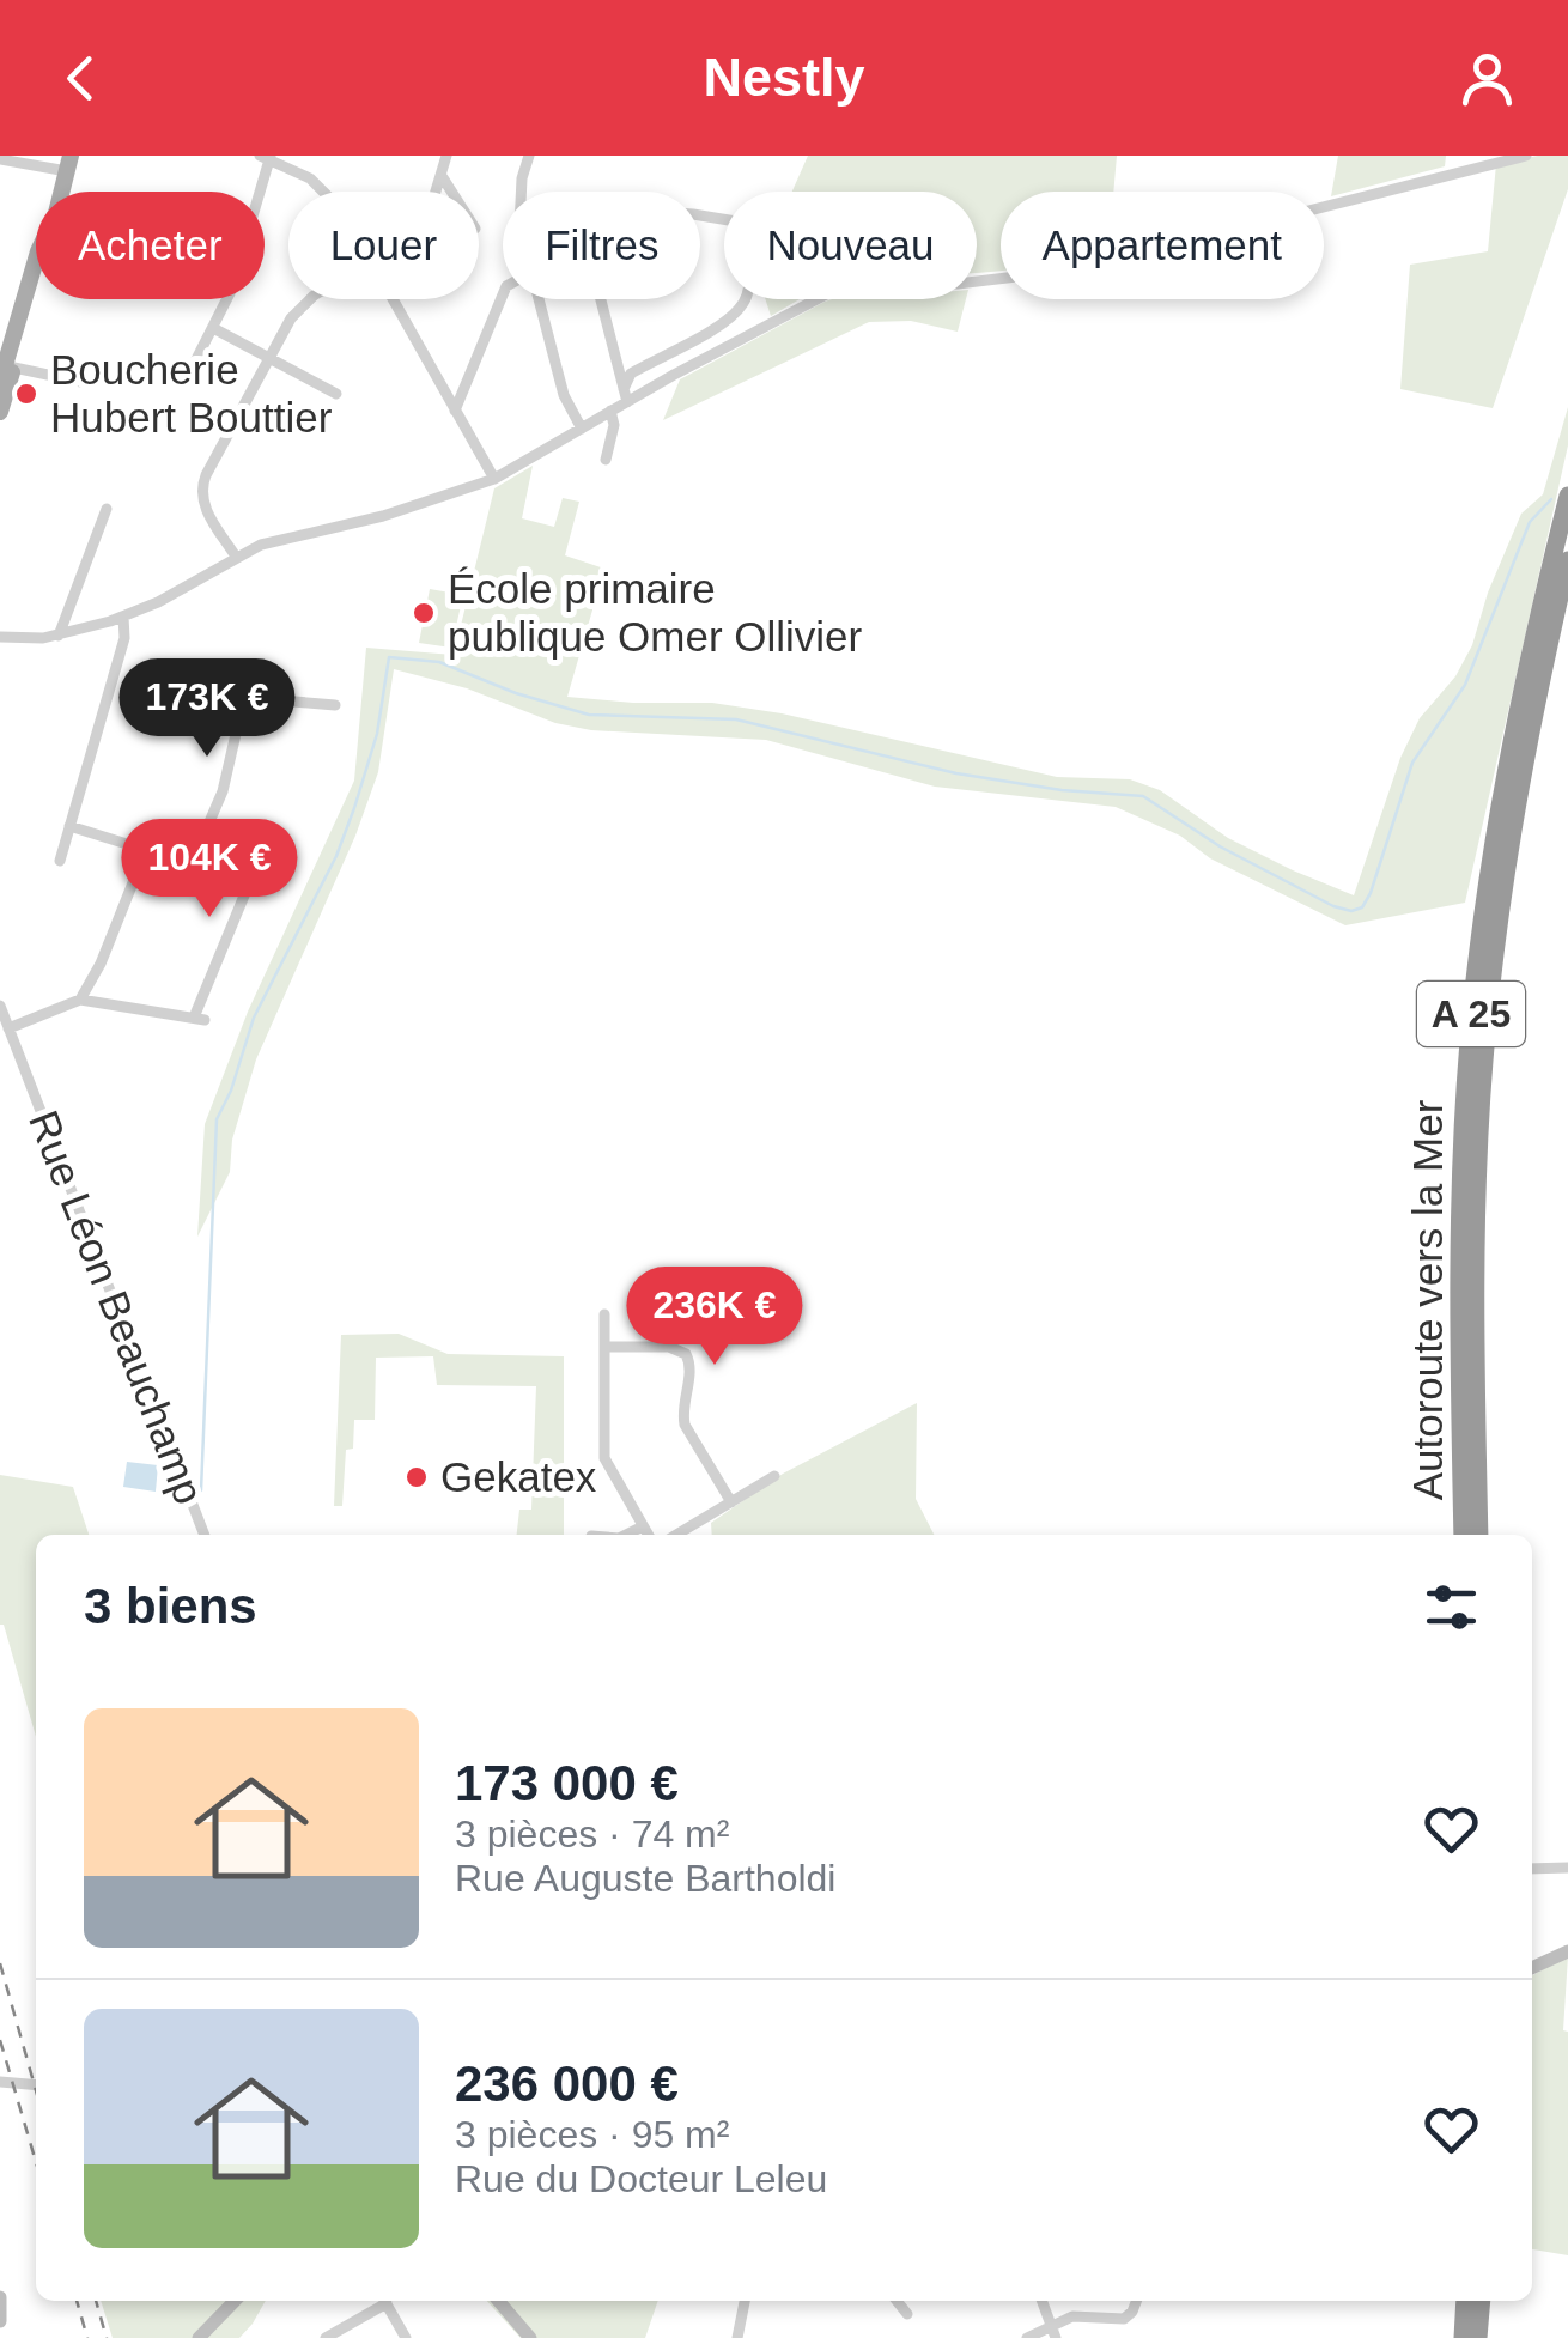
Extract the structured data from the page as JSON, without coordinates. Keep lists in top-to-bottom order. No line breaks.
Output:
{"streets":{"highway":["A 25","Autoroute vers la Mer"],"street":["Rue Léon Beauchamp"]},"places":["Boucherie Hubert Bouttier","École primaire publique Omer Ollivier","Gekatex"],"page":{"header":"Nestly","chip":["Acheter","Louer","Filtres","Nouveau","Appartement"],"price":["173K €","104K €","236K €"],"heading":"3 biens","list":[{"name":"173 000 €","note":"3 pièces · 74 m² · Rue Auguste Bartholdi"},{"name":"236 000 €","note":"3 pièces · 95 m² · Rue du Docteur Leleu"}]}}
